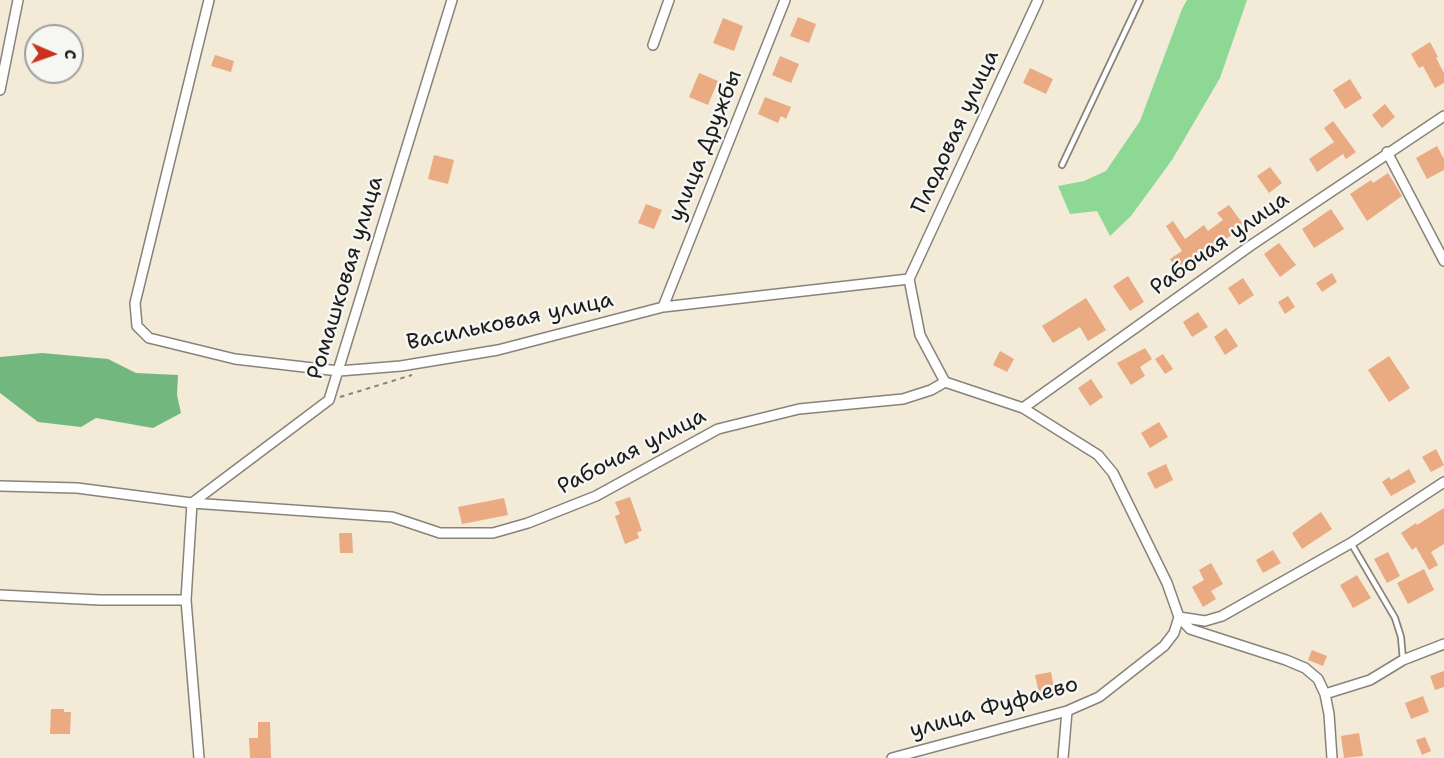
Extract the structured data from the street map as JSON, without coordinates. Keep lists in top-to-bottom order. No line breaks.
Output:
{"streets":{"street":["Плодовая улица","улица Дружбы","Рабочая улица","Ромашковая улица","Васильковая улица","улица Фуфаево"]},"crossings":[["Плодовая улица","Васильковая улица"],["улица Дружбы","Васильковая улица"],["Рабочая улица","Ромашковая улица"],["Ромашковая улица","Васильковая улица"]],"north":"right"}
